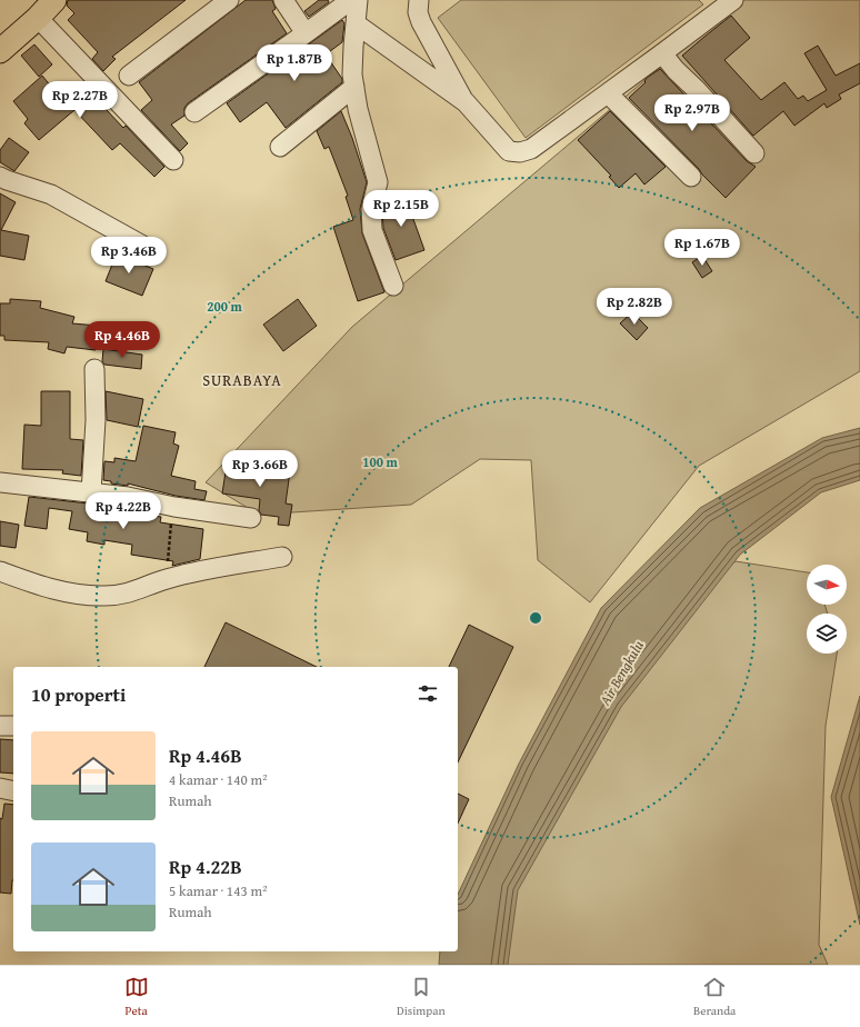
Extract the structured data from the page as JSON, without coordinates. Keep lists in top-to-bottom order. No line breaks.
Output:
{"districts":["SURABAYA"],"water":["Air Bengkulu"],"north":"right","page":{"price":["Rp 1.87B","Rp 2.27B","Rp 2.97B","Rp 2.15B","Rp 1.67B","Rp 3.46B","Rp 2.82B","Rp 4.46B","Rp 3.66B","Rp 4.22B"],"heading":"10 properti","list":[{"name":"Rp 4.46B","note":"4 kamar · 140 m² · Rumah"},{"name":"Rp 4.22B","note":"5 kamar · 143 m² · Rumah"}],"tabs":["Peta","Disimpan","Beranda"]},"rings":["200 m","100 m"]}
